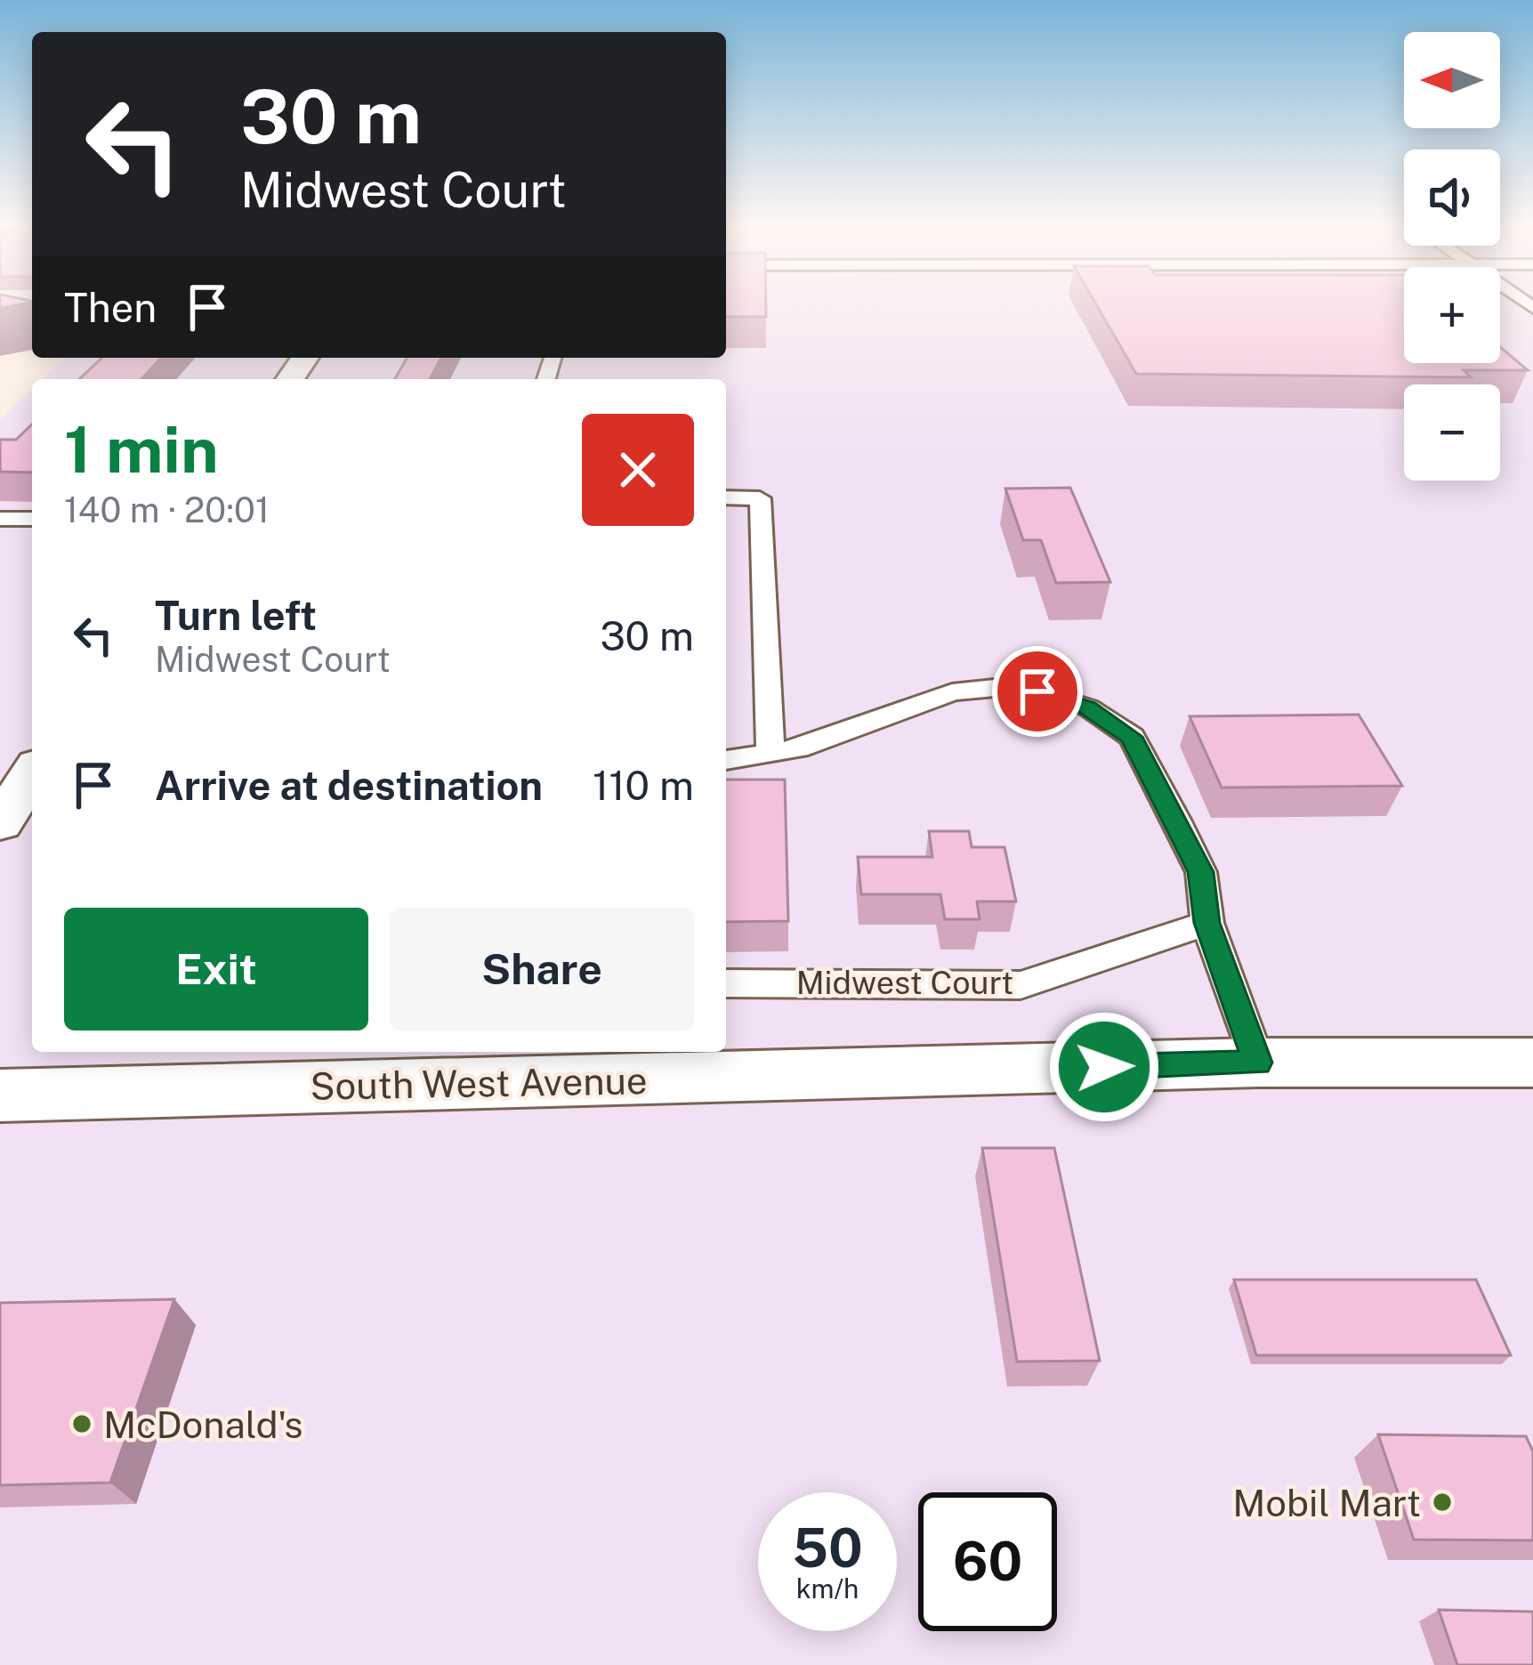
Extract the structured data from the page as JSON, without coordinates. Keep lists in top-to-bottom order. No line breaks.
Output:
{"streets":{"main road":["South West Avenue"],"street":["Midwest Court"]},"places":["McDonald's","Mobil Mart"],"north":"left","page":{"map_buttons":["+","−"],"turn":["30 m","Midwest Court"],"then":"Then","heading":["1 min","140 m · 20:01"],"list":[{"name":"Turn left","note":"Midwest Court","value":"30 m"},{"name":"Arrive at destination","value":"110 m"}],"buttons":["Exit","Share"],"speed":"50 km/h","limit":"60"}}
